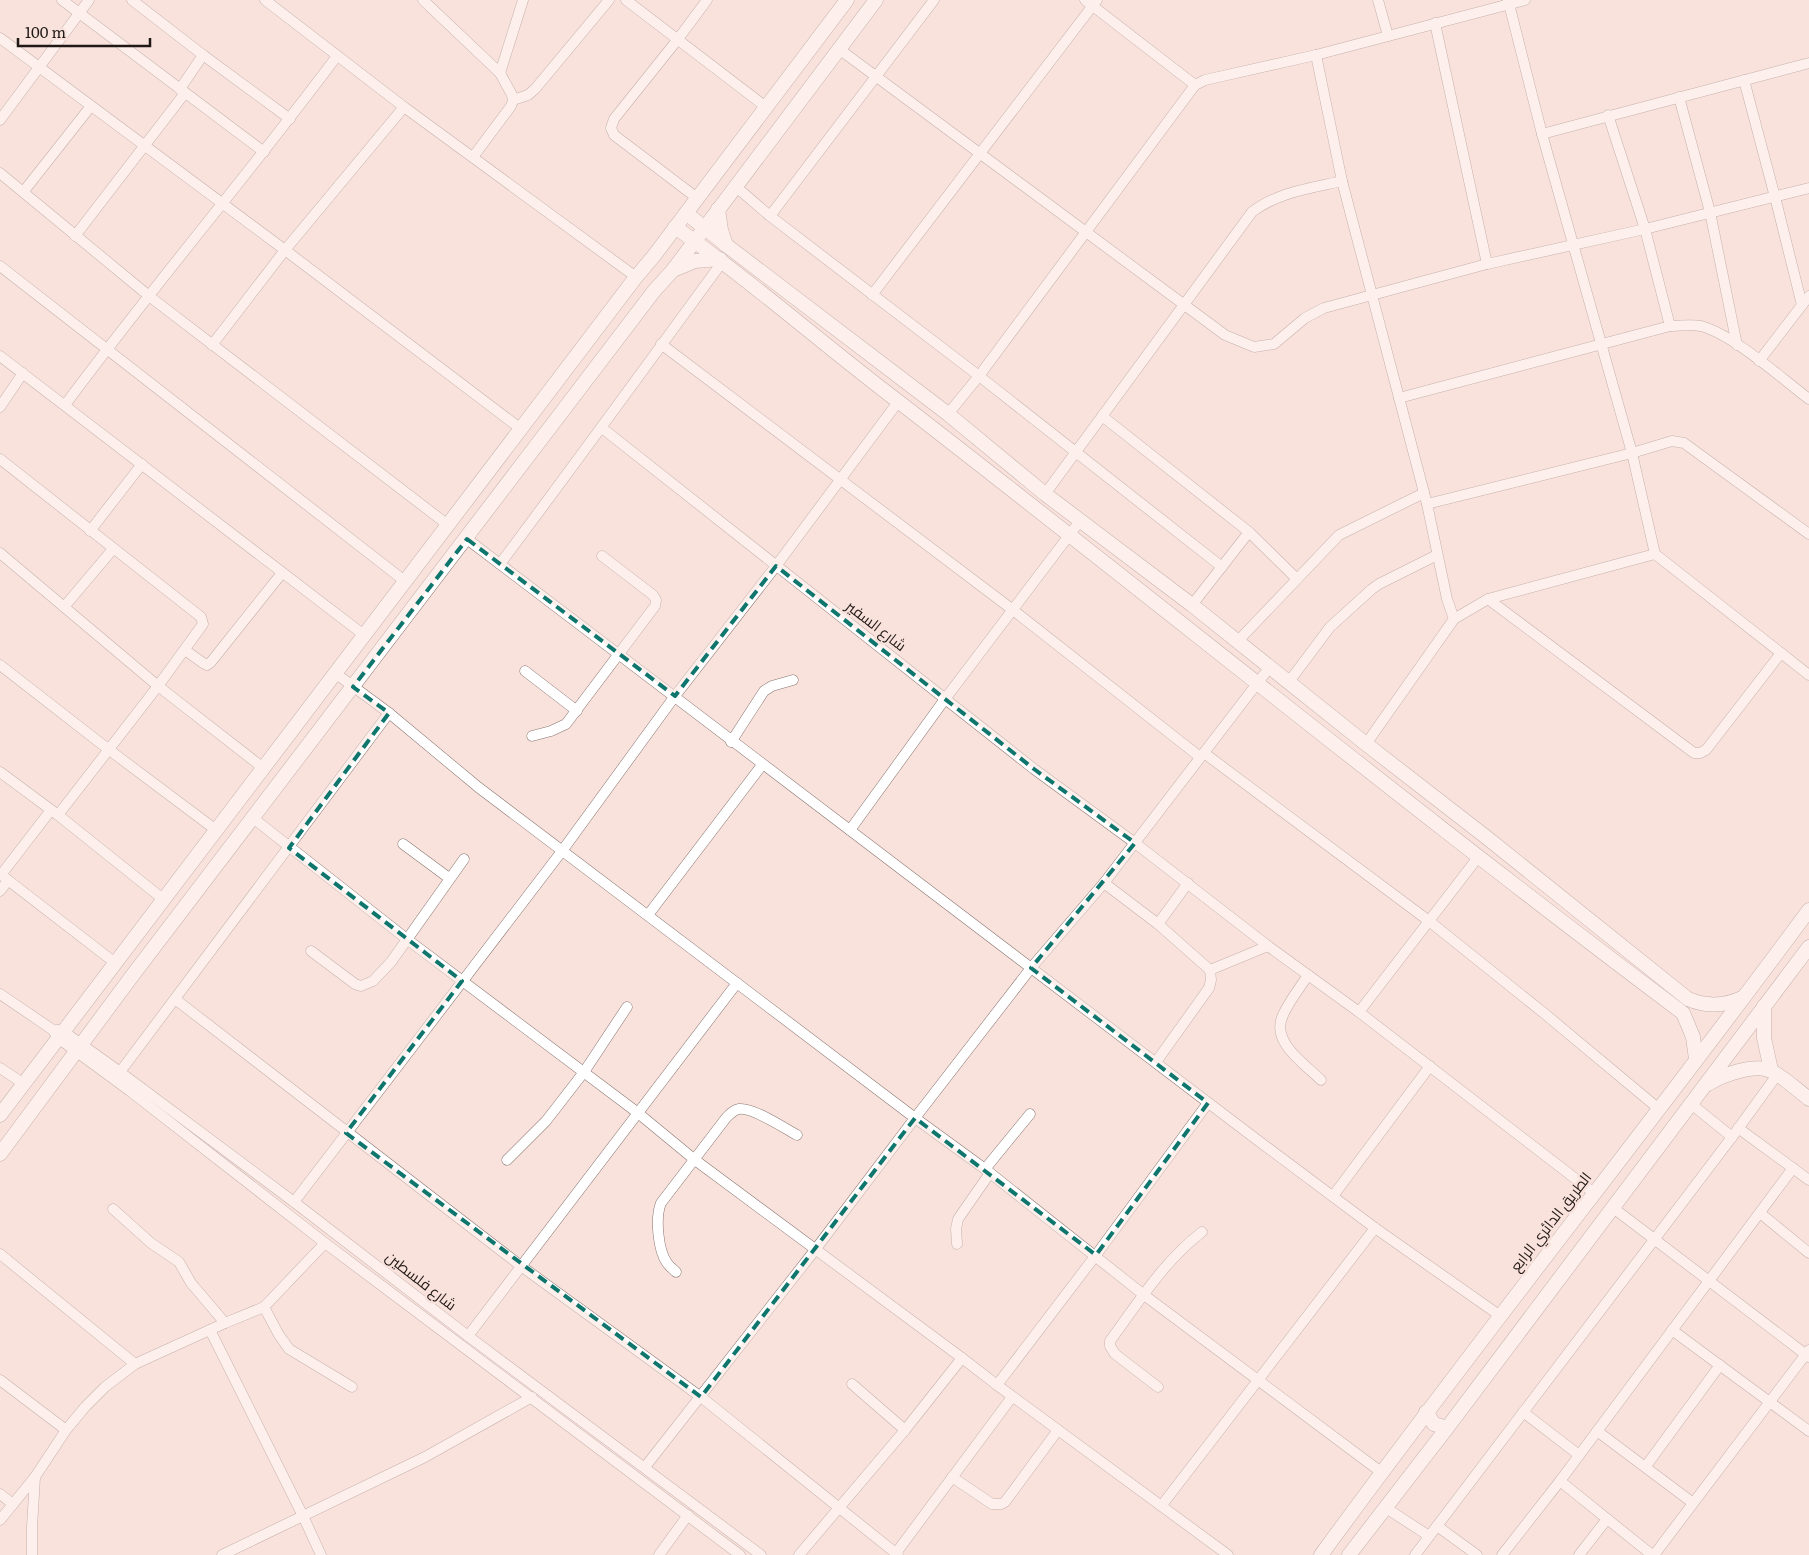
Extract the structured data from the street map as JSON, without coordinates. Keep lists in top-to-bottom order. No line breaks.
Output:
{"streets":{"main road":["الطريق الدائري الرابع"],"street":["شارع السفير","شارع فلسطين"]},"crossings":[["شارع السفير","الطريق الدائري الرابع"]],"scale_bar":"100 m"}
